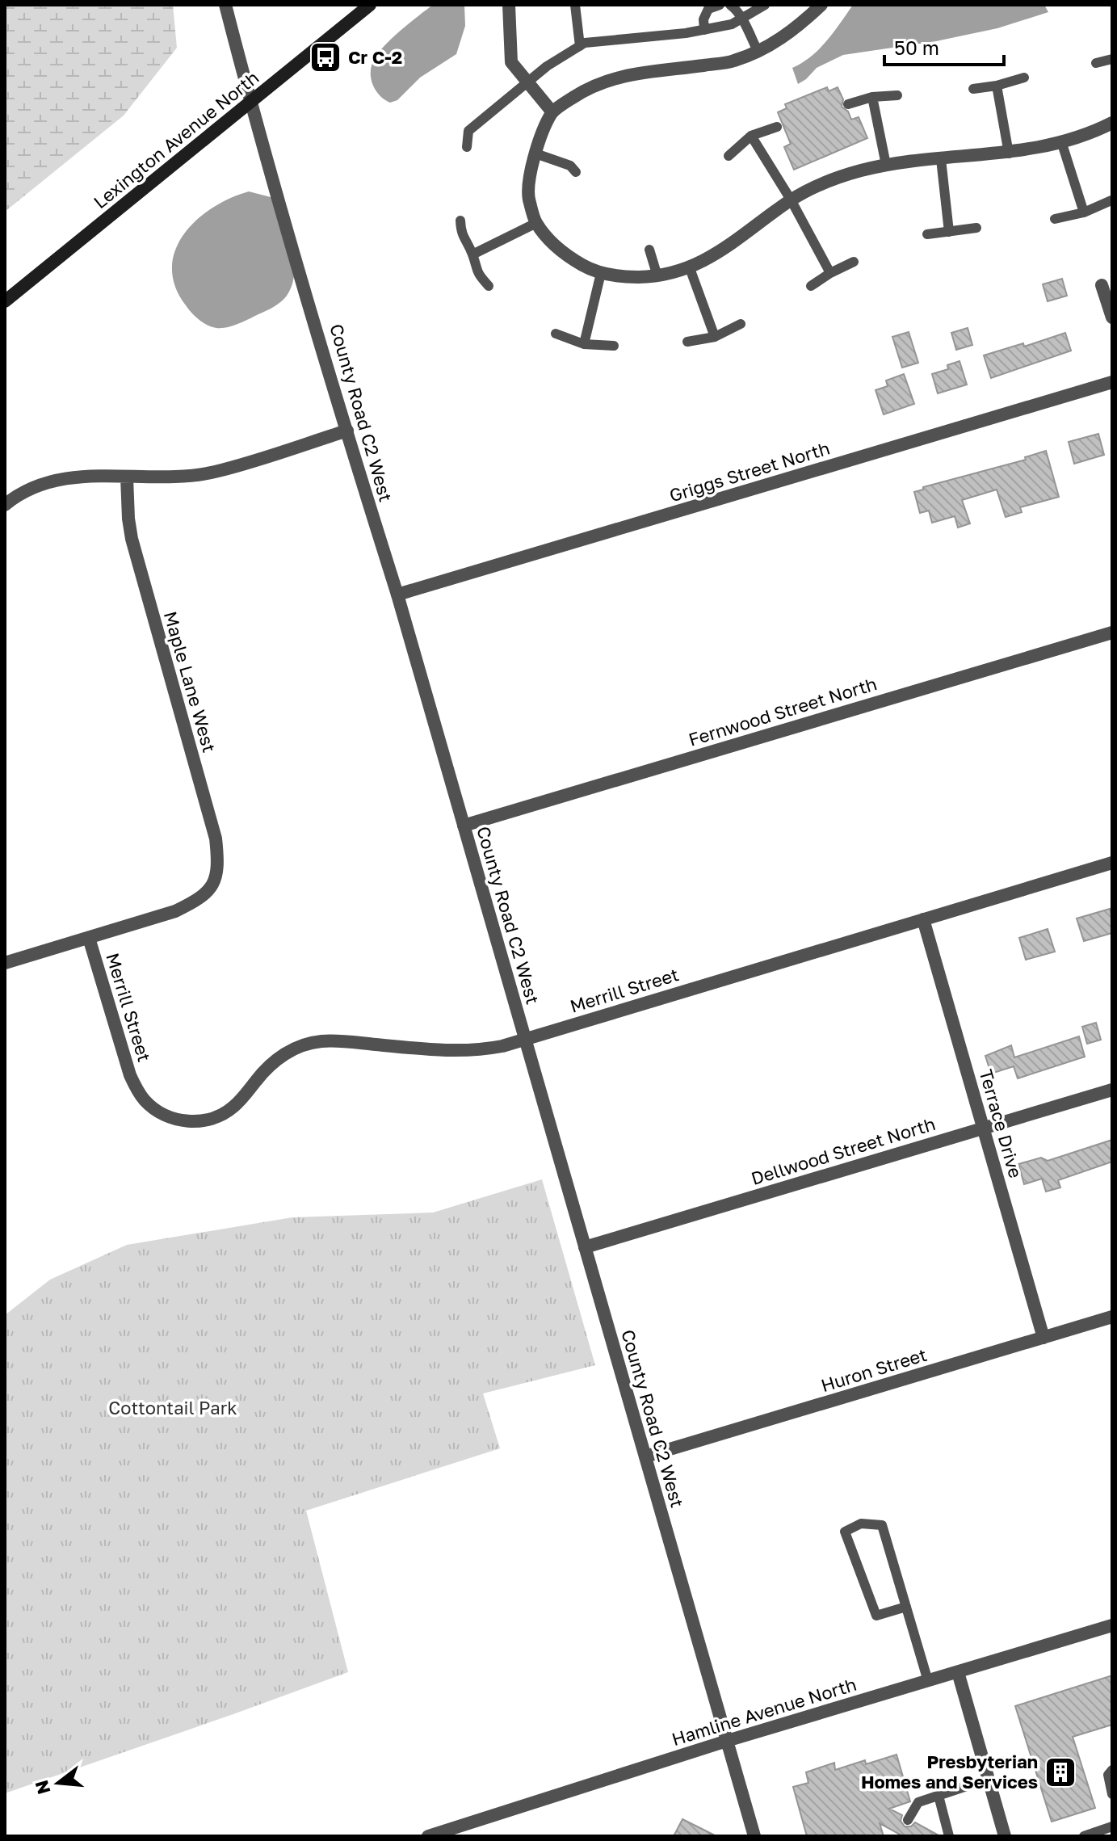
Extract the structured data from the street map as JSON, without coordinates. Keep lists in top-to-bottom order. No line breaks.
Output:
{"streets":{"main road":["Lexington Avenue North"],"street":["County Road C2 West","Griggs Street North","Maple Lane West","Fernwood Street North","Merrill Street","Terrace Drive","Dellwood Street North","Huron Street","Hamline Avenue North"]},"crossings":[["Lexington Avenue North","County Road C2 West"],["County Road C2 West","Griggs Street North"],["County Road C2 West","Fernwood Street North"],["County Road C2 West","Merrill Street"],["County Road C2 West","Dellwood Street North"],["County Road C2 West","Huron Street"],["County Road C2 West","Hamline Avenue North"],["Maple Lane West","Merrill Street"],["Merrill Street","Terrace Drive"],["Terrace Drive","Dellwood Street North"],["Terrace Drive","Huron Street"]],"parks":["Cottontail Park"],"places":{"bus stop":["Cr C-2"],"building":["Presbyterian Homes and Services"]},"scale_bar":"50 m","north":"left"}
